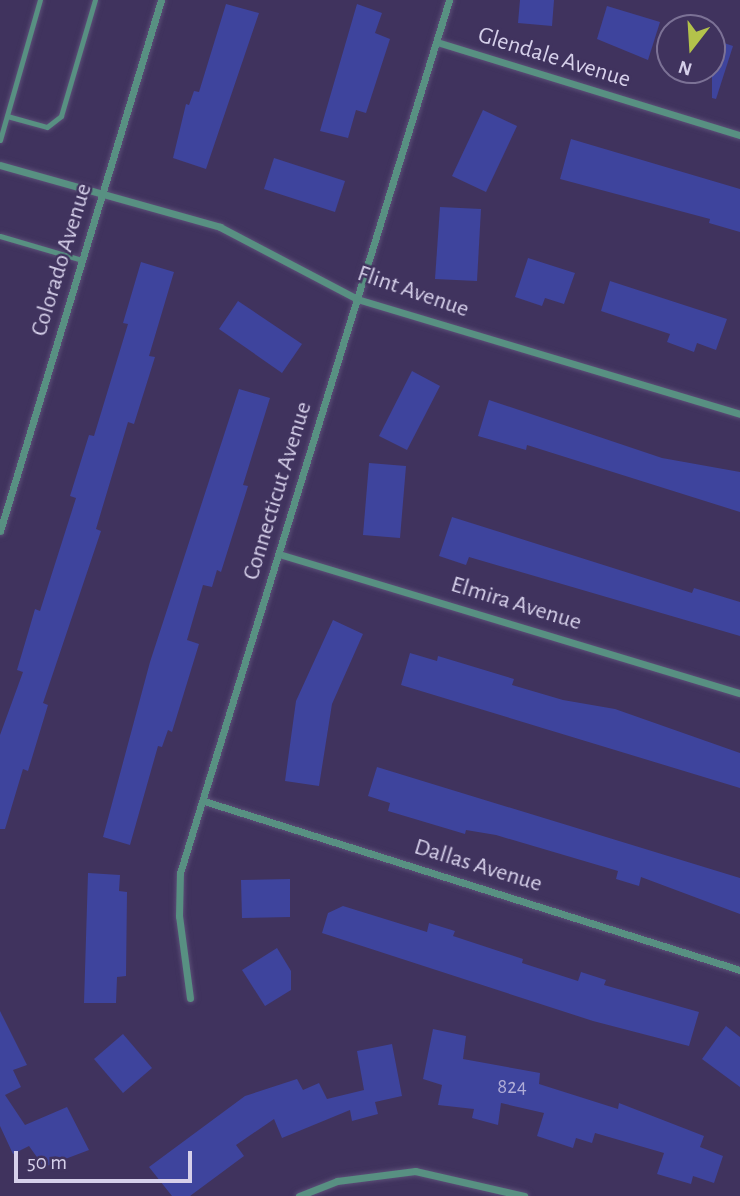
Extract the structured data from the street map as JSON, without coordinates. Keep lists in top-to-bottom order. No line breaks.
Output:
{"streets":{"street":["Glendale Avenue","Colorado Avenue","Flint Avenue","Connecticut Avenue","Elmira Avenue","Dallas Avenue"]},"crossings":[["Glendale Avenue","Connecticut Avenue"],["Colorado Avenue","Flint Avenue"],["Flint Avenue","Connecticut Avenue"],["Connecticut Avenue","Elmira Avenue"],["Connecticut Avenue","Dallas Avenue"]],"house_numbers":["824"],"scale_bar":"50 m","north":"bottom"}
